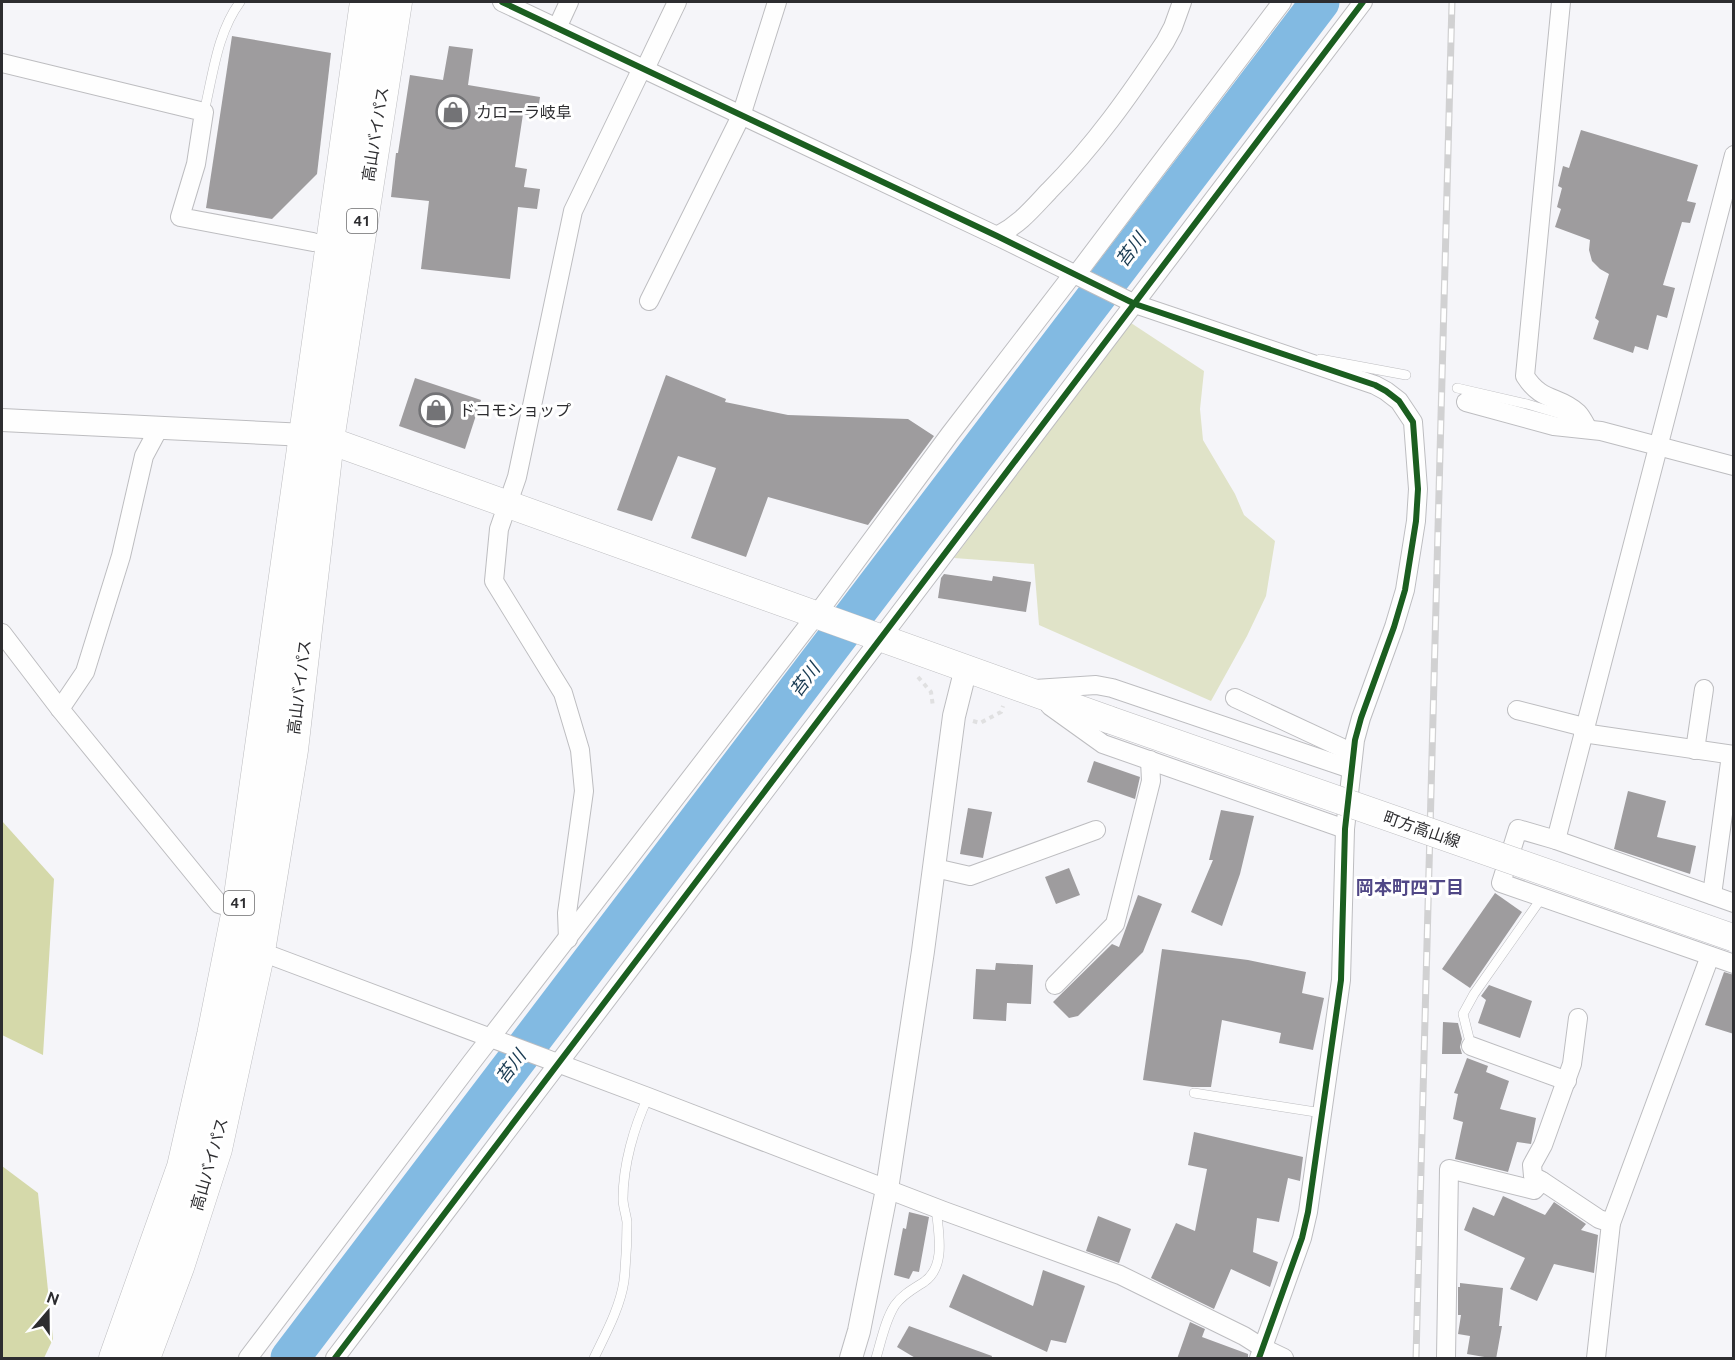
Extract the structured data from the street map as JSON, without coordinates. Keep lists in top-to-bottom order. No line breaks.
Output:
{"streets":{"highway":["高山バイパス","41"],"main road":["町方高山線"]},"districts":["岡本町四丁目"],"water":["苔川"],"places":{"shop":["カローラ岐阜","ドコモショップ"]},"north":"top"}
